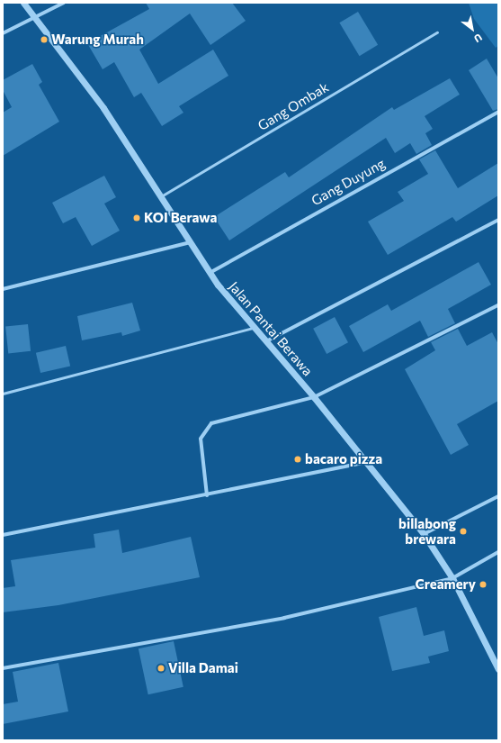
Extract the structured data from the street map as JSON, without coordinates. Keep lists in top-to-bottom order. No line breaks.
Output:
{"streets":{"street":["Gang Duyung","Jalan Pantai Berawa"],"lane":["Gang Ombak"]},"crossings":[["Gang Ombak","Jalan Pantai Berawa"],["Gang Duyung","Jalan Pantai Berawa"]],"places":["Warung Murah","KOI Berawa","bacaro pizza","billabong brewara","Creamery","Villa Damai"],"north":"bottom right"}
